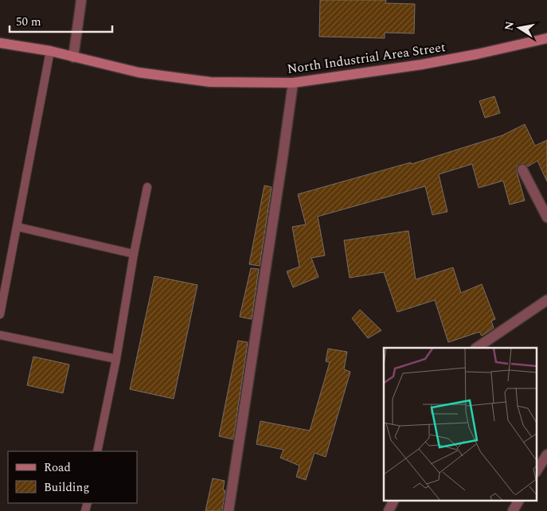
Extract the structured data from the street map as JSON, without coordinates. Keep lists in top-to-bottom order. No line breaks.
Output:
{"streets":{"main road":["North Industrial Area Street"]},"legend":["Road","Building"],"scale_bar":"50 m","north":"left"}
